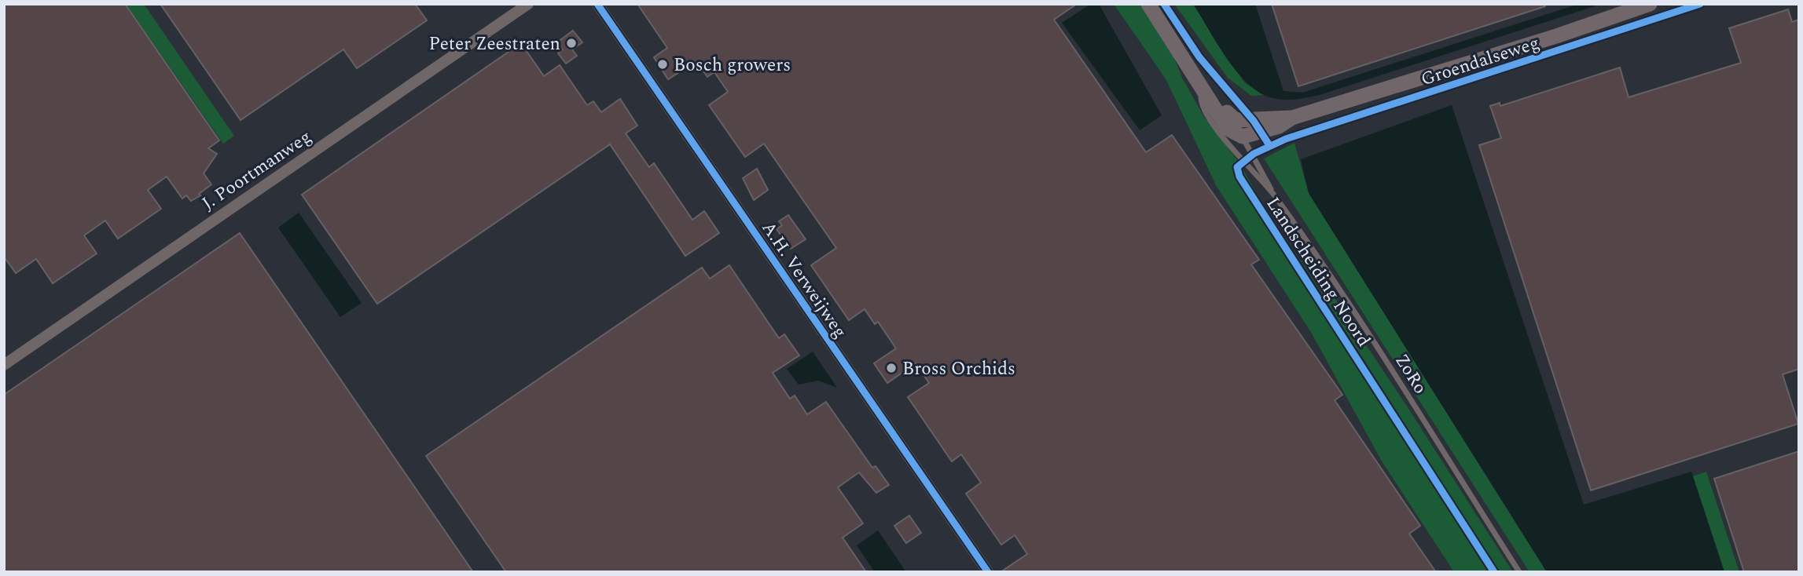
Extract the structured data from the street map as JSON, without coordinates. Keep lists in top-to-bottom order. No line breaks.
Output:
{"streets":{"street":["Groendalseweg","J. Poortmanweg","A.H. Verweijweg"],"lane":["ZoRo"],"cycle path":["Landscheiding Noord"]},"crossings":[["Groendalseweg","ZoRo"]],"places":["Peter Zeestraten","Bosch growers","Bross Orchids"]}
